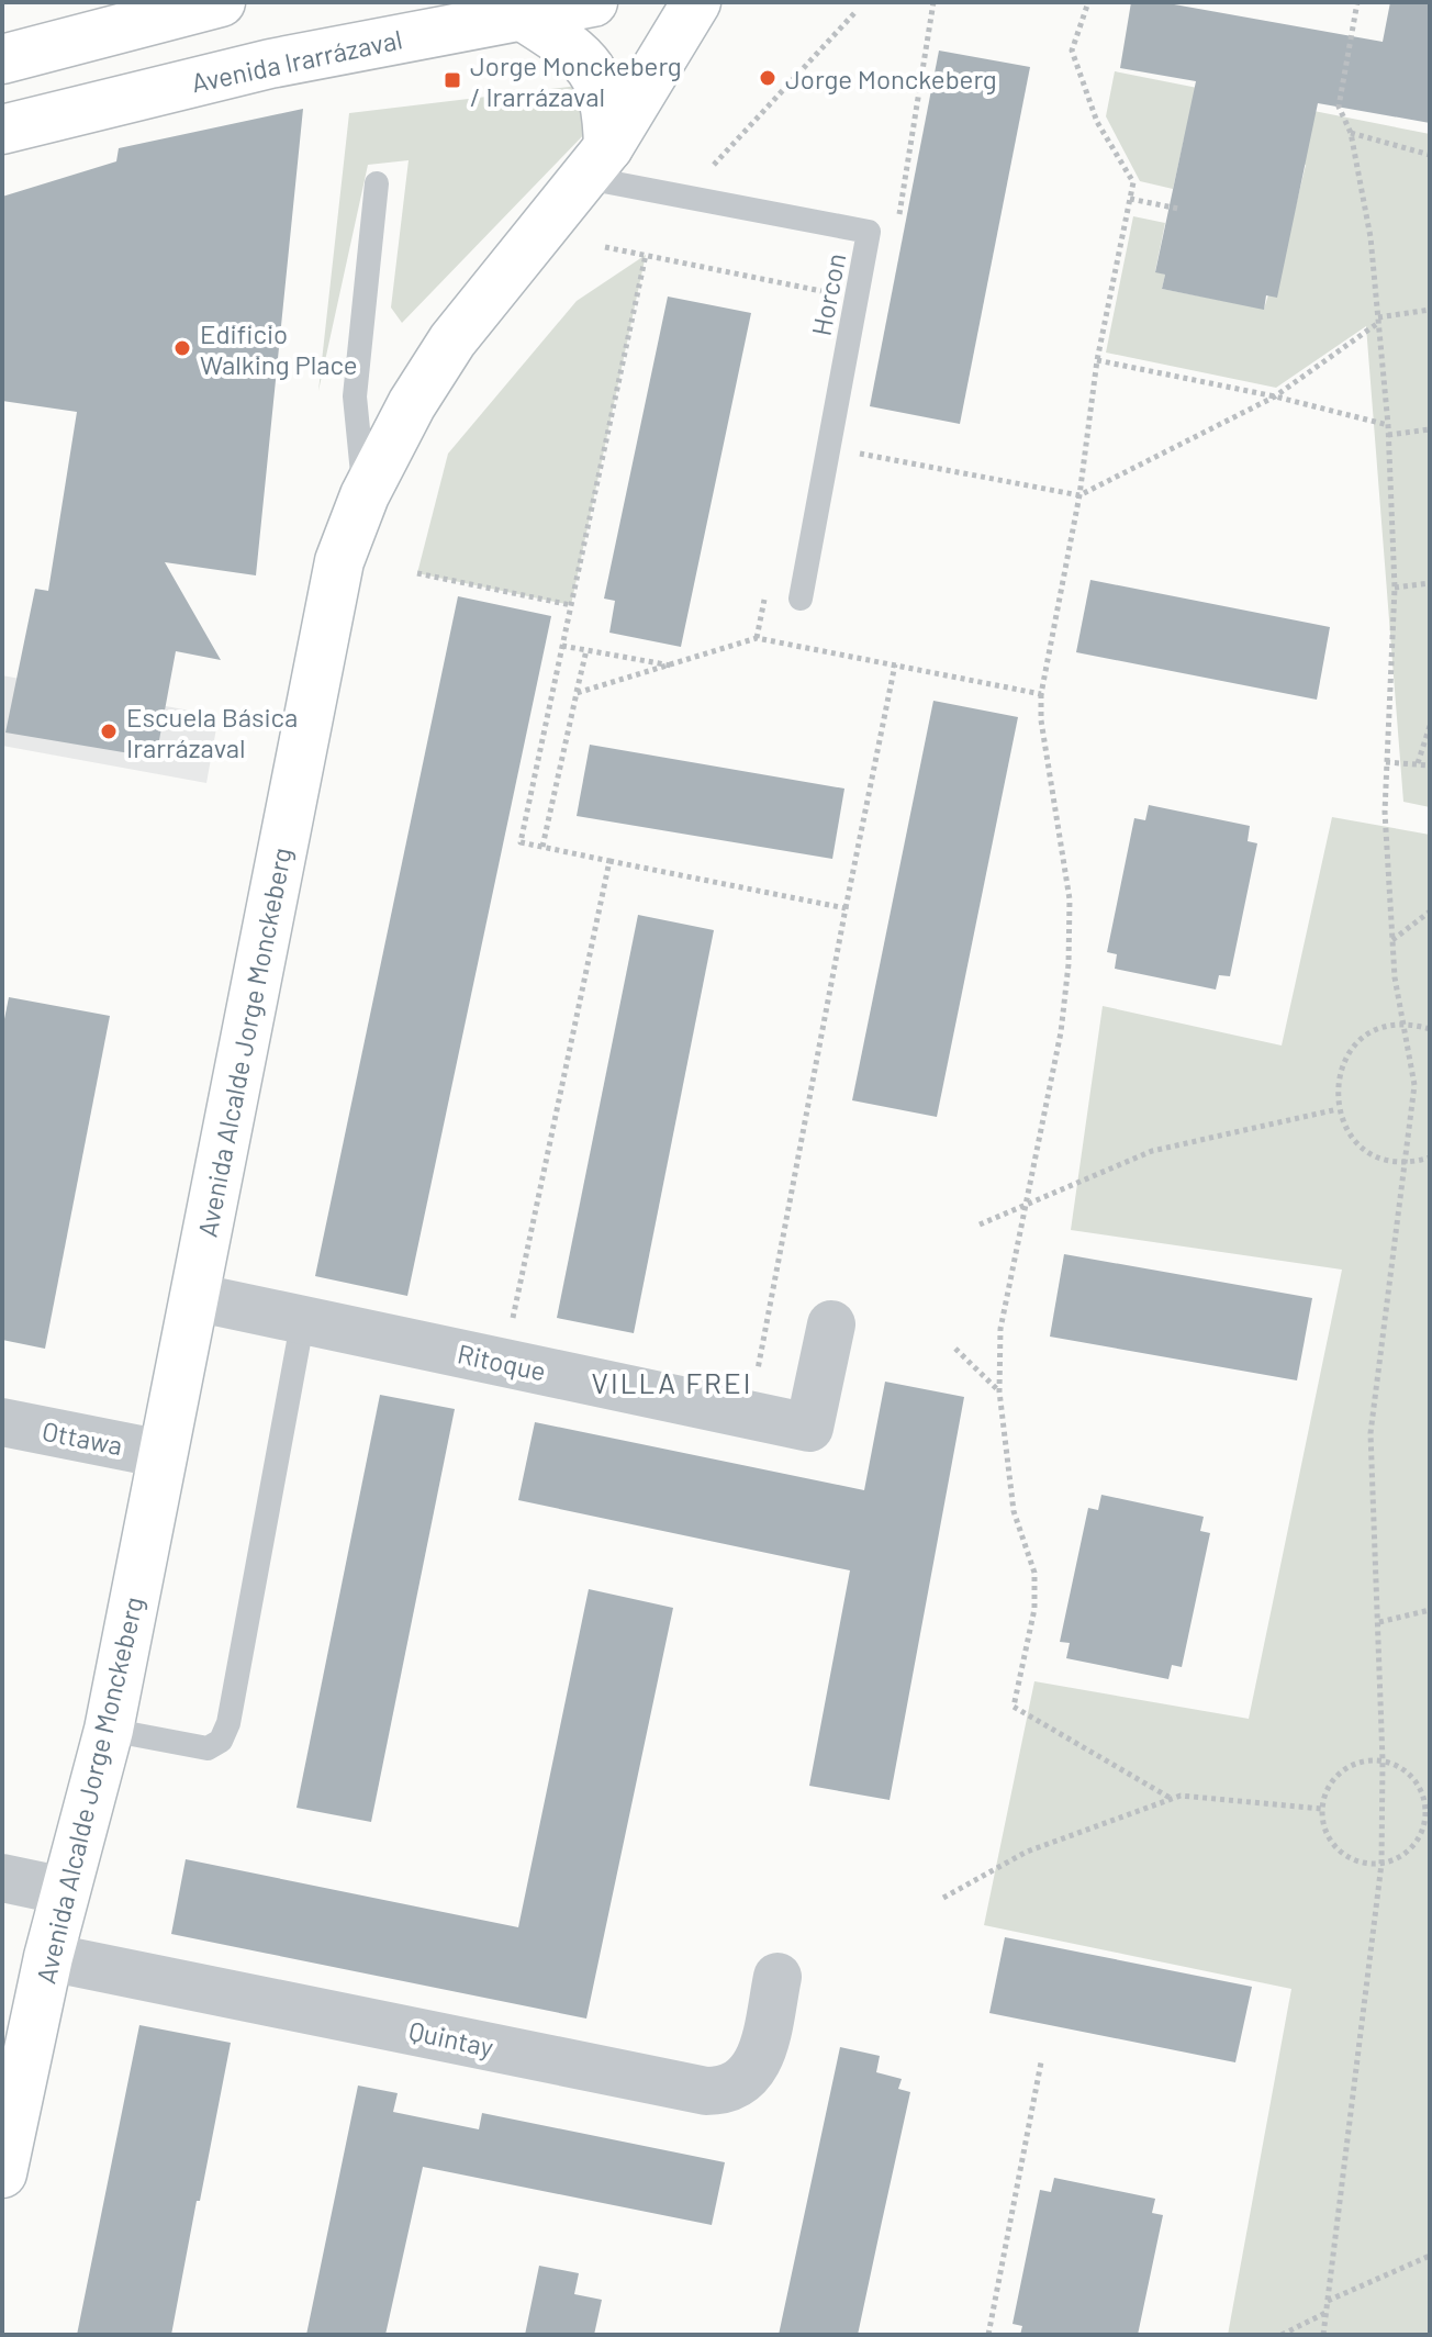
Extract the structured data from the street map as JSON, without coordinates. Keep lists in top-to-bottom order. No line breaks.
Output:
{"streets":{"main road":["Avenida Irarrázaval","Avenida Alcalde Jorge Monckeberg"],"street":["Ritoque","Ottawa","Quintay"],"lane":["Horcon"]},"crossings":[["Horcon","Avenida Alcalde Jorge Monckeberg"],["Avenida Alcalde Jorge Monckeberg","Ritoque"],["Avenida Alcalde Jorge Monckeberg","Ottawa"],["Avenida Alcalde Jorge Monckeberg","Quintay"]],"districts":["VILLA FREI"],"places":{"other":["Jorge Monckeberg","Edificio Walking Place","Escuela Básica Irarrázaval"],"transit":["Jorge Monckeberg / Irarrázaval"]}}
